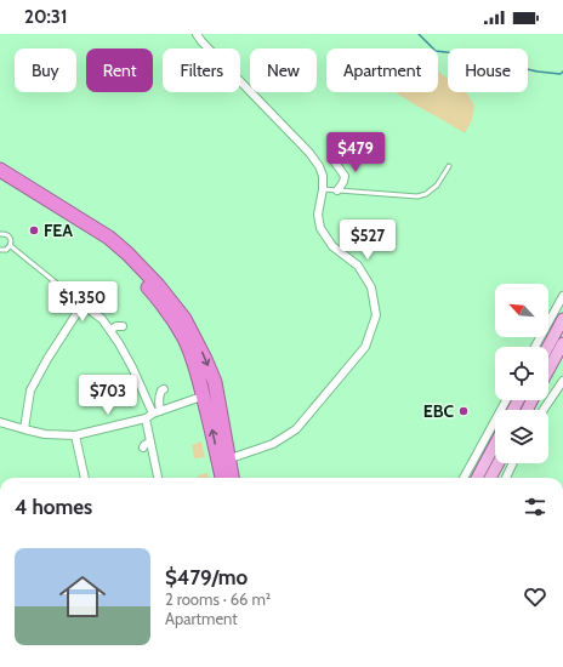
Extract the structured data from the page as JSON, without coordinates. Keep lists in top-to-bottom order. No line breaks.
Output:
{"places":["FEA","EBC"],"north":"top left","page":{"status":"20:31","chip":["Buy","Rent","Filters","New","Apartment","House"],"price":["$479","$527","$1,350","$703"],"heading":"4 homes","list":[{"name":"$479/mo","note":"2 rooms · 66 m² · Apartment"}]}}
